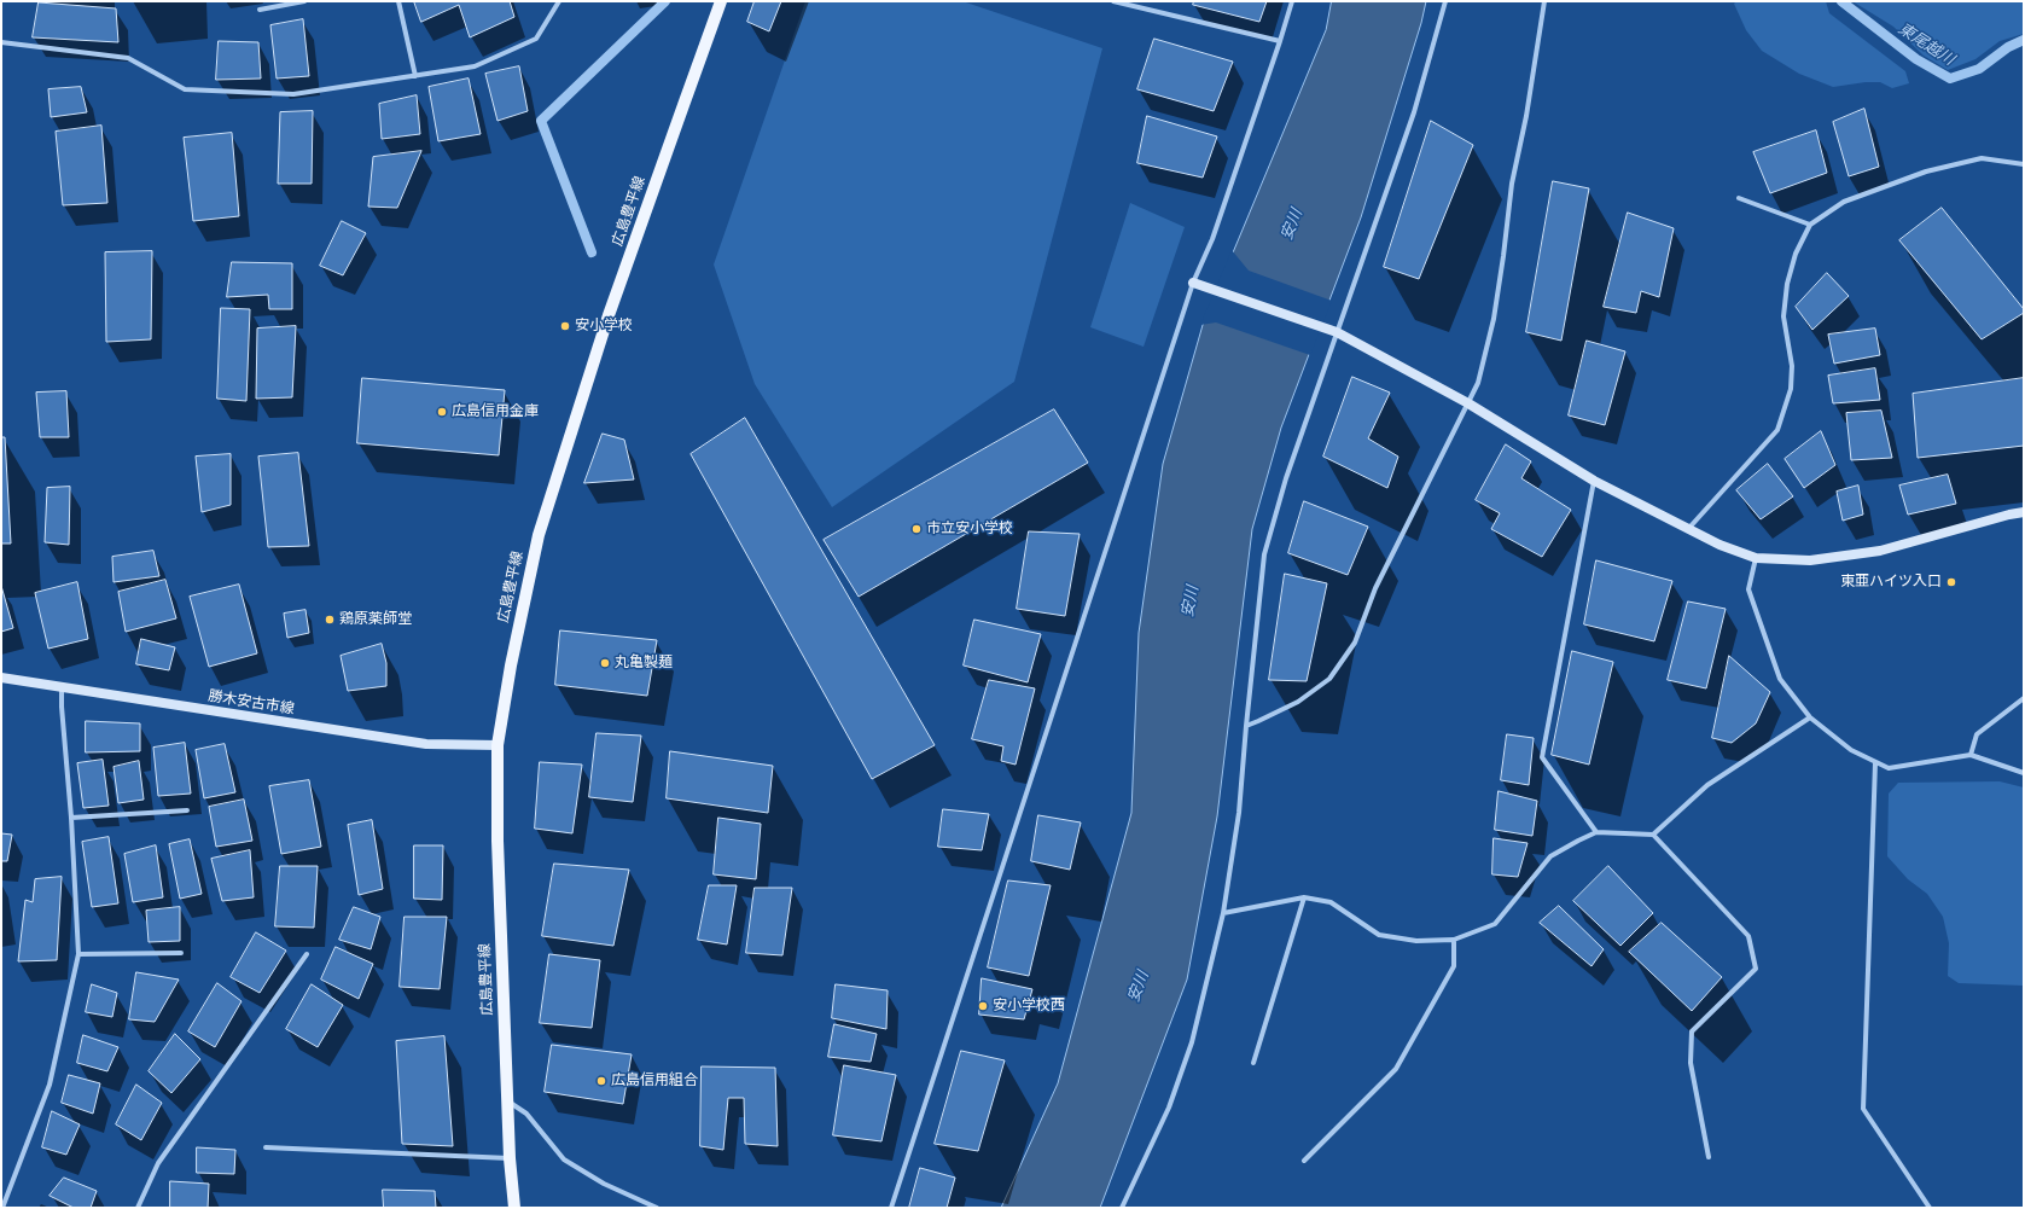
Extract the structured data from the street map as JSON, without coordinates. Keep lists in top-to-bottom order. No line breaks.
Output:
{"streets":{"main road":["広島豊平線"],"street":["勝木安古市線"]},"crossings":[["広島豊平線","勝木安古市線"]],"water":["東尾越川","安川"],"places":["安小学校","広島信用金庫","市立安小学校","東亜ハイツ入口","鶏原薬師堂","丸亀製麺","安小学校西","広島信用組合"]}
